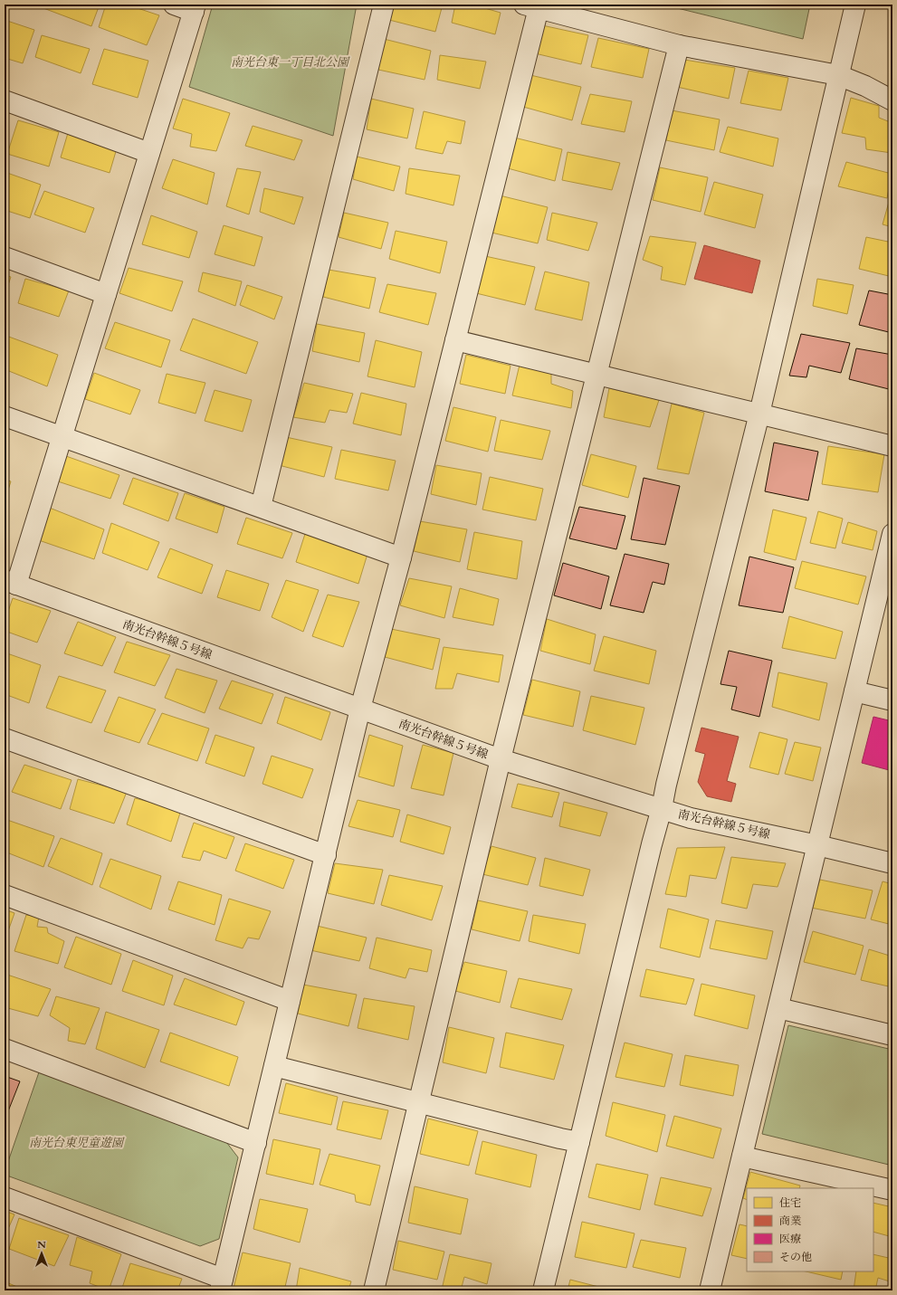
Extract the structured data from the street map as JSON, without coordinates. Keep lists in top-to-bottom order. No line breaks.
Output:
{"streets":{"street":["南光台幹線５号線"]},"parks":["南光台東一丁目北公園","南光台東児童遊園"],"legend":["住宅","商業","医療","その他"],"north":"top"}
